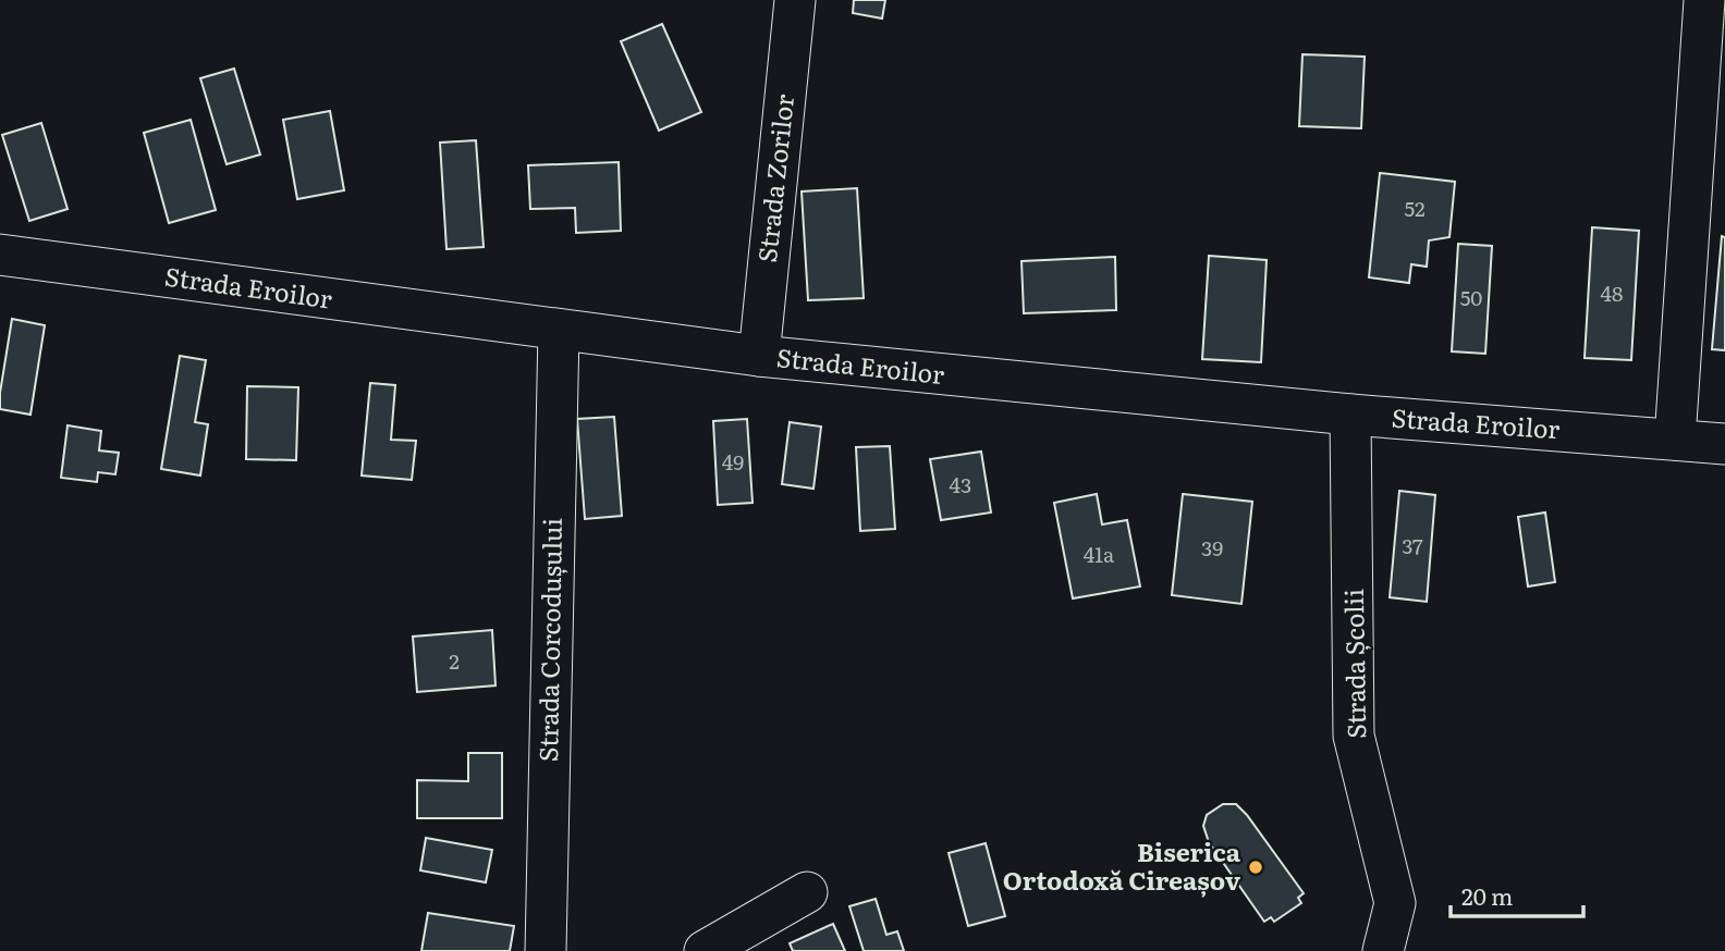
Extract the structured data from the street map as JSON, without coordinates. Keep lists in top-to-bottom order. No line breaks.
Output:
{"streets":{"street":["Strada Zorilor","Strada Eroilor","Strada Corcodușului","Strada Școlii"]},"crossings":[["Strada Zorilor","Strada Eroilor"],["Strada Eroilor","Strada Corcodușului"],["Strada Eroilor","Strada Școlii"]],"places":["Biserica Ortodoxă Cireașov"],"house_numbers":["52","48","50","49","43","37","39","41a","2"],"scale_bar":"20 m"}
